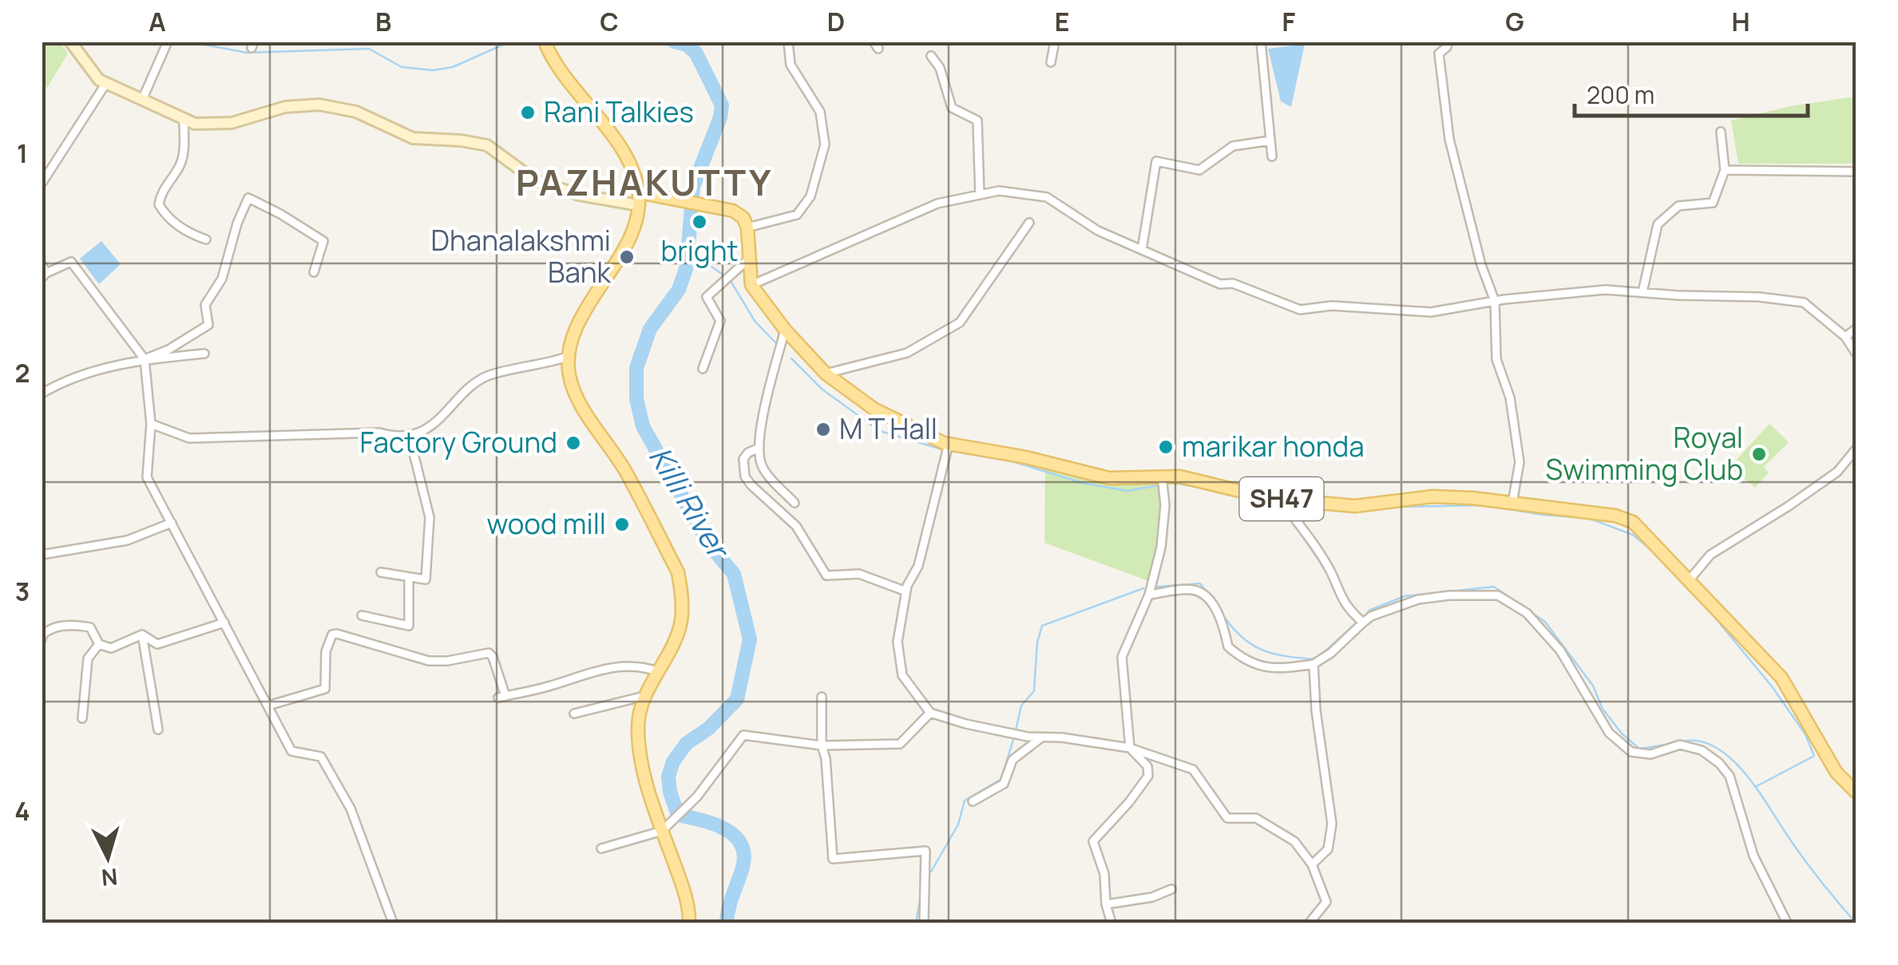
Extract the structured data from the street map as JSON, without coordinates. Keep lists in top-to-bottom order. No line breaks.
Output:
{"streets":{"main road":["SH47"]},"districts":["PAZHAKUTTY"],"water":["Killi River"],"places":["Rani Talkies","bright","Dhanalakshmi Bank","M T Hall","Factory Ground","marikar honda","Royal Swimming Club","wood mill"],"scale_bar":"200 m","north":"bottom","grid":{"columns":["A","B","C","D","E","F","G","H"],"rows":["1","2","3","4"]}}
